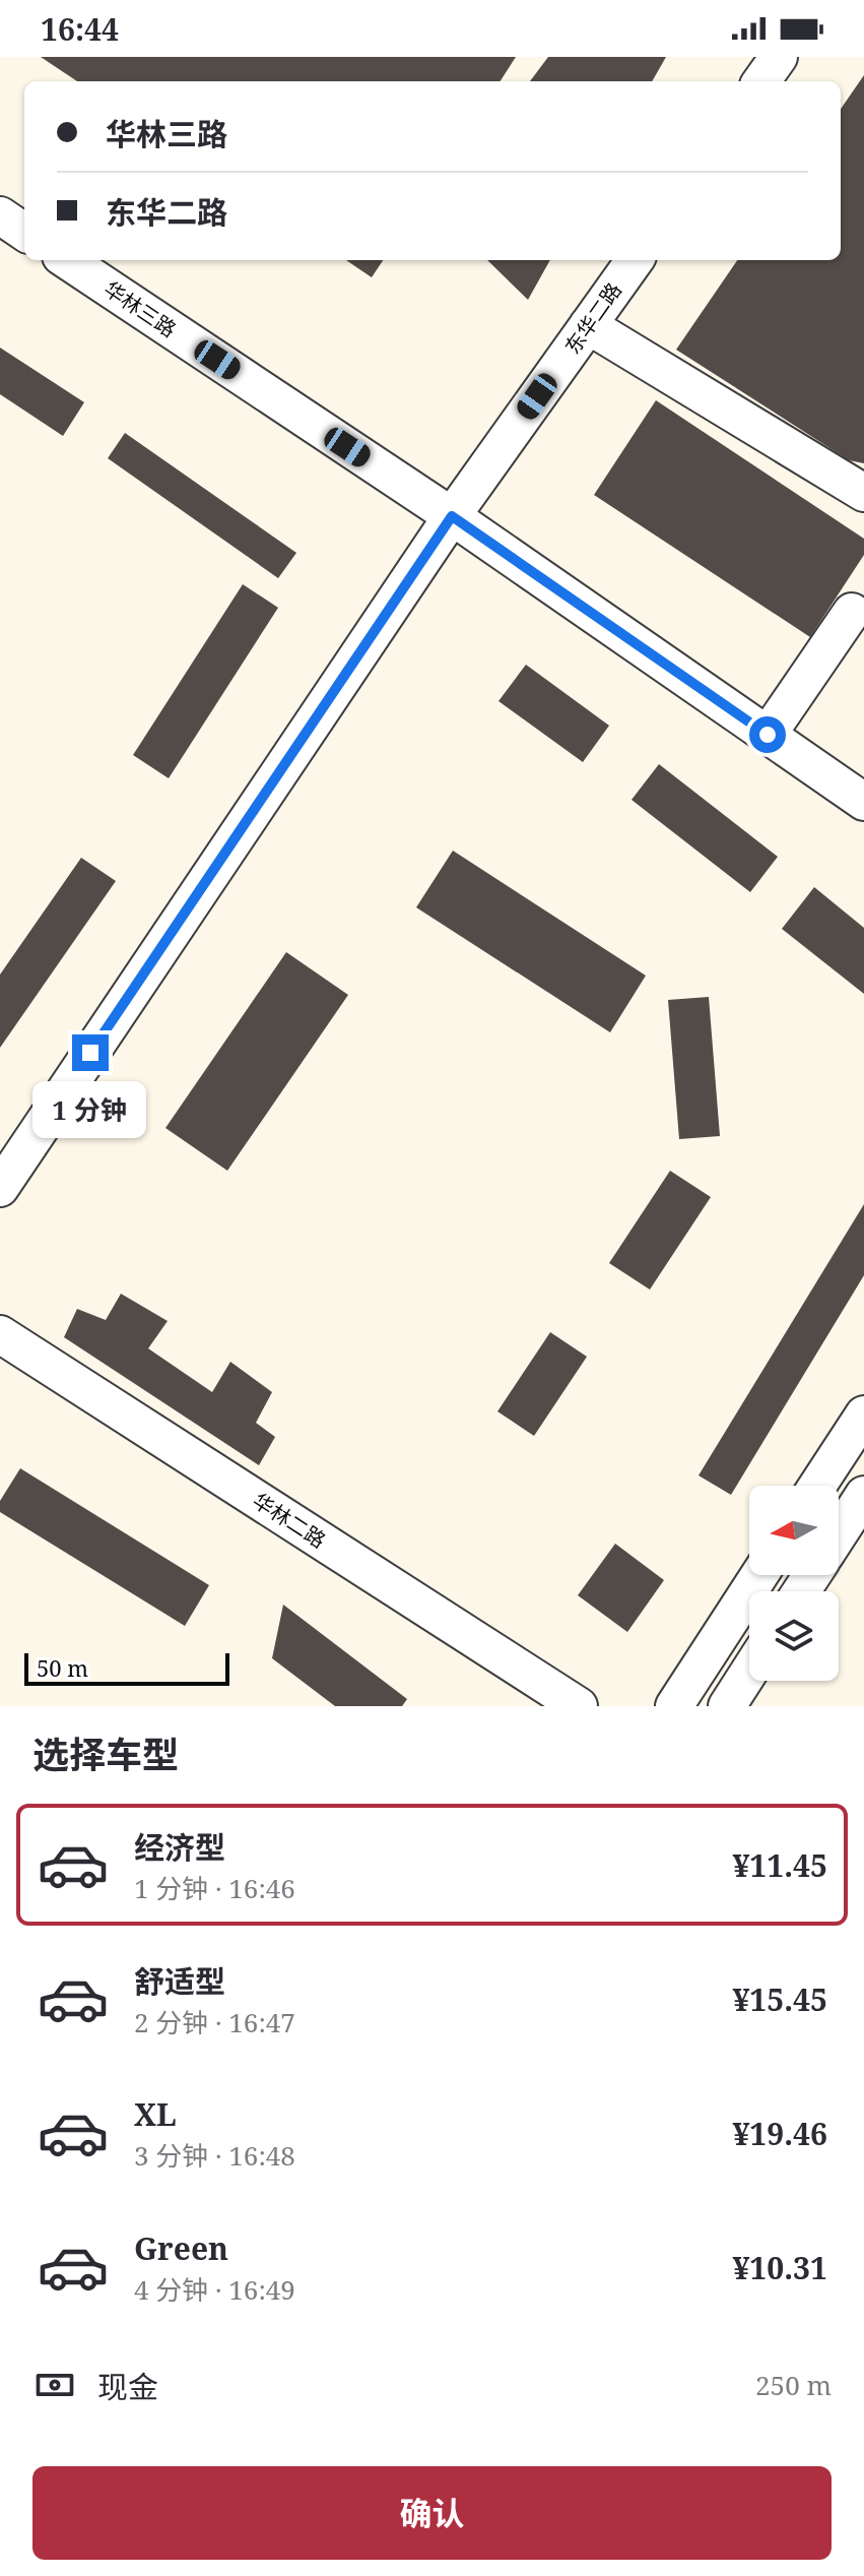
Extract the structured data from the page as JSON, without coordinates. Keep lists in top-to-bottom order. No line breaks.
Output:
{"streets":{"street":["华林三路","东华二路","华林二路"]},"crossings":[["华林三路","东华二路"]],"scale_bar":"50 m","north":"left","page":{"status":"16:44","banner":["华林三路","东华二路"],"bubble":"1 分钟","scale":"50 m","heading":"选择车型","list":[{"name":"经济型","note":"1 分钟 · 16:46","value":"¥11.45"},{"name":"舒适型","note":"2 分钟 · 16:47","value":"¥15.45"},{"name":"XL","note":"3 分钟 · 16:48","value":"¥19.46"},{"name":"Green","note":"4 分钟 · 16:49","value":"¥10.31"}],"pay":["现金","250 m"],"buttons":"确认"}}
